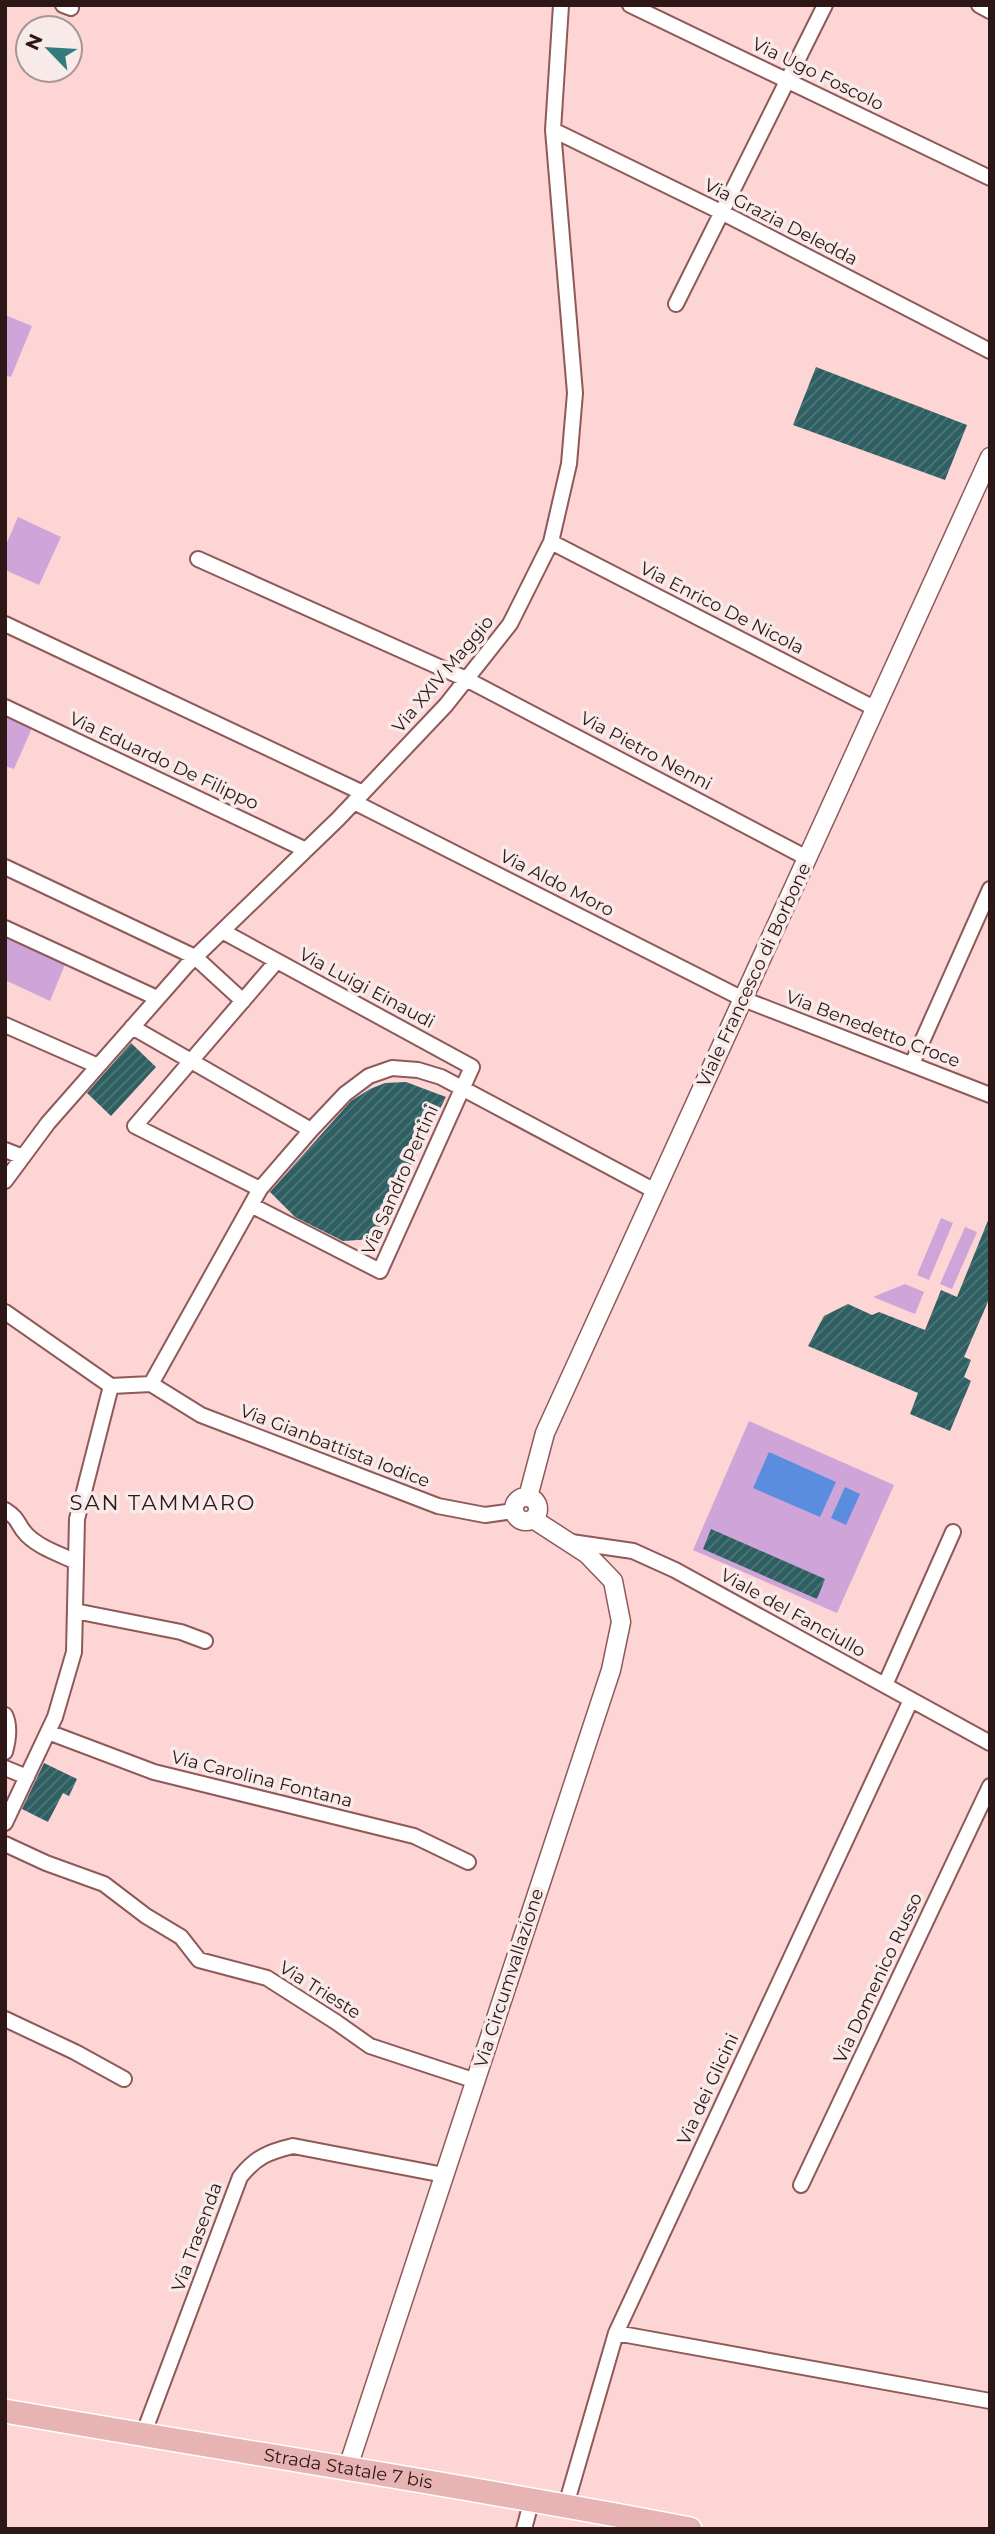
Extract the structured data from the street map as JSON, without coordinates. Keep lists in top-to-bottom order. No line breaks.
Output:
{"streets":{"main road":["Strada Statale 7 bis"],"street":["Via Ugo Foscolo","Via Grazia Deledda","Via Enrico De Nicola","Via XXIV Maggio","Via Pietro Nenni","Via Eduardo De Filippo","Via Aldo Moro","Viale Francesco di Borbone","Via Luigi Einaudi","Via Benedetto Croce","Via Sandro Pertini","Via Gianbattista Iodice","Viale del Fanciullo","Via Carolina Fontana","Via Circumvallazione","Via Domenico Russo","Via Trieste","Via dei Glicini","Via Trasenda"]},"crossings":[["Via Grazia Deledda","Via XXIV Maggio"],["Via Enrico De Nicola","Via XXIV Maggio"],["Via Enrico De Nicola","Viale Francesco di Borbone"],["Via XXIV Maggio","Via Pietro Nenni"],["Via XXIV Maggio","Via Eduardo De Filippo"],["Via XXIV Maggio","Via Aldo Moro"],["Via XXIV Maggio","Via Luigi Einaudi"],["Via Pietro Nenni","Viale Francesco di Borbone"],["Via Aldo Moro","Viale Francesco di Borbone"],["Via Aldo Moro","Via Benedetto Croce"],["Viale Francesco di Borbone","Via Benedetto Croce"],["Viale Francesco di Borbone","Via Gianbattista Iodice"],["Viale Francesco di Borbone","Via Circumvallazione"],["Via Luigi Einaudi","Via Sandro Pertini"],["Via Gianbattista Iodice","Via Circumvallazione"],["Viale del Fanciullo","Via Circumvallazione"],["Viale del Fanciullo","Via dei Glicini"],["Via Circumvallazione","Via Trieste"],["Via Circumvallazione","Via Trasenda"],["Via Circumvallazione","Strada Statale 7 bis"],["Via dei Glicini","Strada Statale 7 bis"],["Via Trasenda","Strada Statale 7 bis"]],"districts":["SAN TAMMARO"],"north":"top left"}
